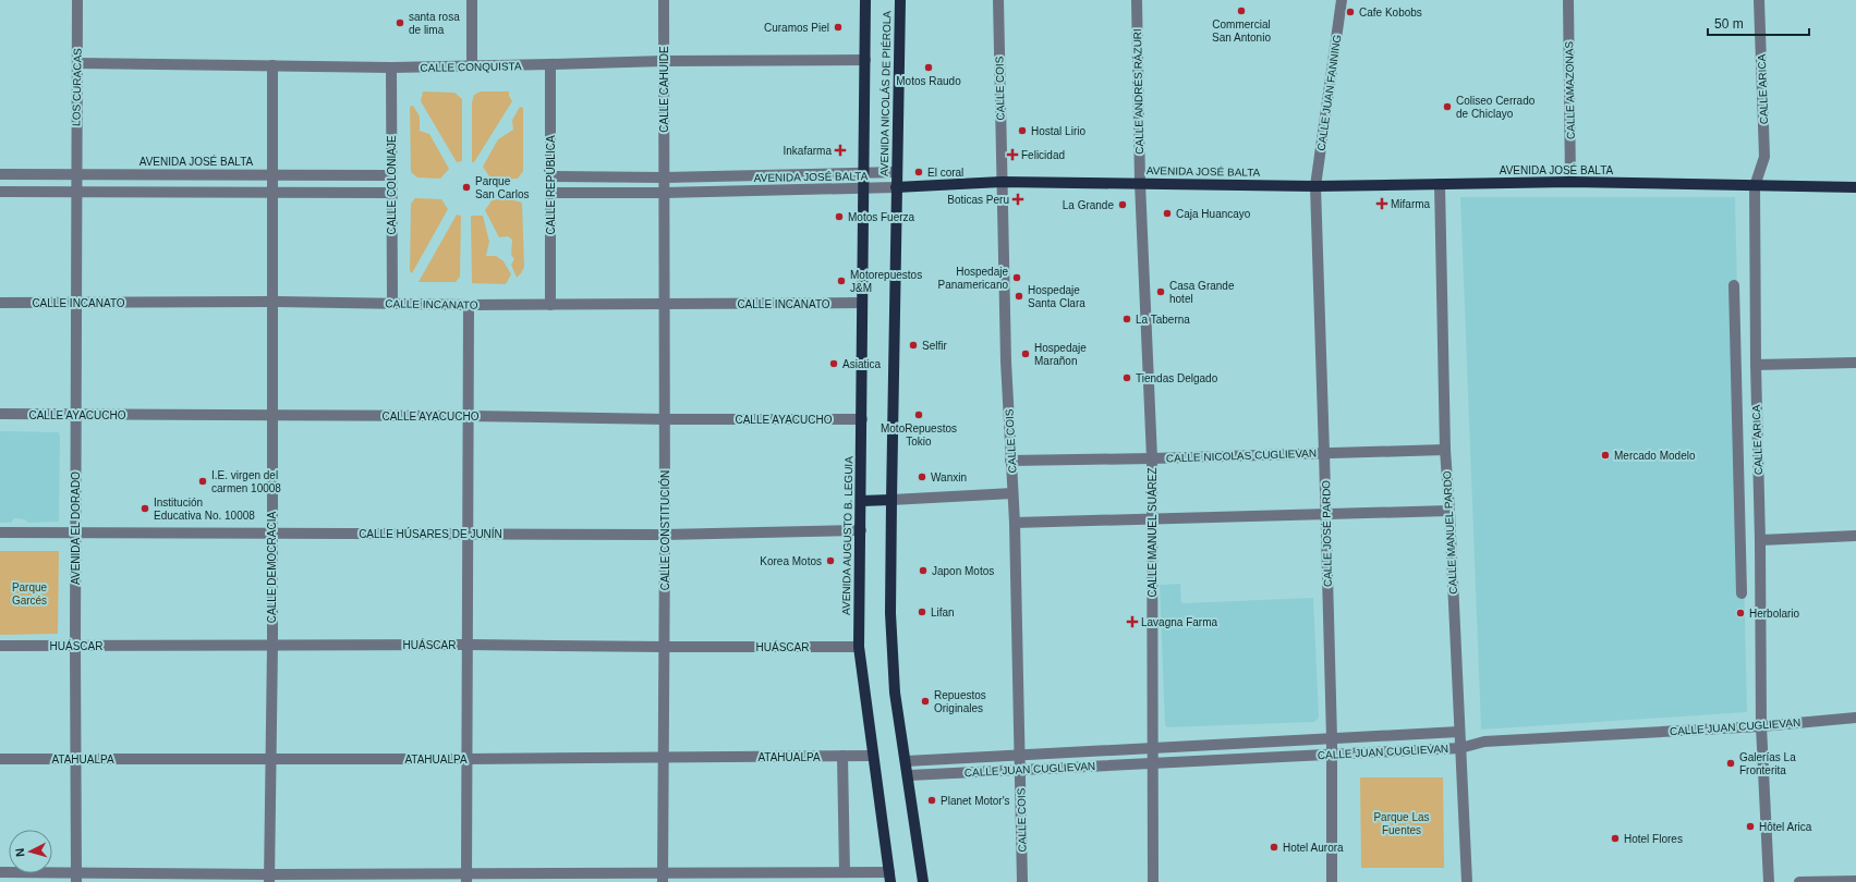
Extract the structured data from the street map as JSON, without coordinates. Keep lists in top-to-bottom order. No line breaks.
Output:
{"streets":{"main road":["AVENIDA NICOLÁS DE PIÉROLA","AVENIDA JOSÉ BALTA","AVENIDA AUGUSTO B. LEGUIA"],"street":["CALLE CONQUISTA","LOS CURACAS","CALLE COIS","CALLE CAHUIDE","CALLE ARICA","CALLE AMAZONAS","CALLE ANDRÉS RÁZURI","CALLE JUAN FANNING","CALLE COLONIAJE","CALLE REPÚBLICA","CALLE INCANATO","CALLE AYACUCHO","CALLE NICOLAS CUGLIEVAN","AVENIDA EL DORADO","CALLE CONSTITUCIÓN","CALLE MANUEL SUÁREZ","CALLE MANUEL PARDO","CALLE HÚSARES DE JUNÍN","CALLE JOSÉ PARDO","CALLE DEMOCRACIA","HUÁSCAR","CALLE JUAN CUGLIEVAN","ATAHUALPA"]},"crossings":[["CALLE CONQUISTA","LOS CURACAS"],["CALLE CONQUISTA","CALLE CAHUIDE"],["CALLE CONQUISTA","AVENIDA NICOLÁS DE PIÉROLA"],["CALLE CONQUISTA","CALLE COLONIAJE"],["CALLE CONQUISTA","CALLE REPÚBLICA"],["CALLE CONQUISTA","CALLE DEMOCRACIA"],["LOS CURACAS","AVENIDA JOSÉ BALTA"],["LOS CURACAS","AVENIDA EL DORADO"],["CALLE COIS","AVENIDA JOSÉ BALTA"],["CALLE COIS","CALLE NICOLAS CUGLIEVAN"],["CALLE COIS","CALLE JUAN CUGLIEVAN"],["CALLE CAHUIDE","AVENIDA JOSÉ BALTA"],["CALLE CAHUIDE","CALLE CONSTITUCIÓN"],["CALLE ARICA","AVENIDA JOSÉ BALTA"],["CALLE ARICA","CALLE JUAN CUGLIEVAN"],["CALLE AMAZONAS","AVENIDA JOSÉ BALTA"],["CALLE ANDRÉS RÁZURI","AVENIDA JOSÉ BALTA"],["CALLE ANDRÉS RÁZURI","CALLE MANUEL SUÁREZ"],["CALLE JUAN FANNING","AVENIDA JOSÉ BALTA"],["CALLE JUAN FANNING","CALLE JOSÉ PARDO"],["AVENIDA NICOLÁS DE PIÉROLA","AVENIDA JOSÉ BALTA"],["AVENIDA NICOLÁS DE PIÉROLA","AVENIDA AUGUSTO B. LEGUIA"],["AVENIDA JOSÉ BALTA","CALLE COLONIAJE"],["AVENIDA JOSÉ BALTA","CALLE REPÚBLICA"],["AVENIDA JOSÉ BALTA","AVENIDA EL DORADO"],["AVENIDA JOSÉ BALTA","CALLE CONSTITUCIÓN"],["AVENIDA JOSÉ BALTA","CALLE MANUEL SUÁREZ"],["AVENIDA JOSÉ BALTA","CALLE MANUEL PARDO"],["AVENIDA JOSÉ BALTA","CALLE JOSÉ PARDO"],["AVENIDA JOSÉ BALTA","AVENIDA AUGUSTO B. LEGUIA"],["AVENIDA JOSÉ BALTA","CALLE DEMOCRACIA"],["CALLE COLONIAJE","CALLE INCANATO"],["CALLE REPÚBLICA","CALLE INCANATO"],["CALLE INCANATO","AVENIDA EL DORADO"],["CALLE INCANATO","CALLE CONSTITUCIÓN"],["CALLE INCANATO","AVENIDA AUGUSTO B. LEGUIA"],["CALLE INCANATO","CALLE DEMOCRACIA"],["CALLE AYACUCHO","AVENIDA EL DORADO"],["CALLE AYACUCHO","CALLE CONSTITUCIÓN"],["CALLE AYACUCHO","AVENIDA AUGUSTO B. LEGUIA"],["CALLE AYACUCHO","CALLE DEMOCRACIA"],["CALLE NICOLAS CUGLIEVAN","CALLE MANUEL SUÁREZ"],["CALLE NICOLAS CUGLIEVAN","CALLE MANUEL PARDO"],["CALLE NICOLAS CUGLIEVAN","CALLE JOSÉ PARDO"],["AVENIDA EL DORADO","CALLE HÚSARES DE JUNÍN"],["AVENIDA EL DORADO","HUÁSCAR"],["AVENIDA EL DORADO","ATAHUALPA"],["CALLE CONSTITUCIÓN","CALLE HÚSARES DE JUNÍN"],["CALLE CONSTITUCIÓN","HUÁSCAR"],["CALLE CONSTITUCIÓN","ATAHUALPA"],["CALLE MANUEL SUÁREZ","CALLE JUAN CUGLIEVAN"],["CALLE MANUEL PARDO","CALLE JUAN CUGLIEVAN"],["CALLE HÚSARES DE JUNÍN","AVENIDA AUGUSTO B. LEGUIA"],["CALLE HÚSARES DE JUNÍN","CALLE DEMOCRACIA"],["CALLE JOSÉ PARDO","CALLE JUAN CUGLIEVAN"],["AVENIDA AUGUSTO B. LEGUIA","HUÁSCAR"],["AVENIDA AUGUSTO B. LEGUIA","ATAHUALPA"],["CALLE DEMOCRACIA","HUÁSCAR"],["CALLE DEMOCRACIA","ATAHUALPA"]],"parks":["Parque Garcés","Parque Las Fuentes"],"places":{"other":["Commercial San Antonio","Cafe Kobobs","santa rosa de lima","Curamos Piel","Motos Raudo","Coliseo Cerrado de Chiclayo","Hostal Lirio","El coral","Parque San Carlos","La Grande","Caja Huancayo","Motos Fuerza","Hospedaje Panamericano","Motorepuestos J&M","Casa Grande hotel","Hospedaje Santa Clara","La Taberna","Selfir","Hospedaje Marañon","Asiatica","Tiendas Delgado","MotoRepuestos Tokio","Mercado Modelo","Wanxin","I.E. virgen del carmen 10008","Institución Educativa No. 10008","Korea Motos","Japon Motos","Lifan","Herbolario","Repuestos Originales","Galerías La Fronterita","Planet Motor's","Hôtel Arica","Hotel Flores","Hotel Aurora"],"health":["Inkafarma","Felicidad","Boticas Peru","Mifarma","Lavagna Farma"]},"scale_bar":"50 m","north":"left"}
